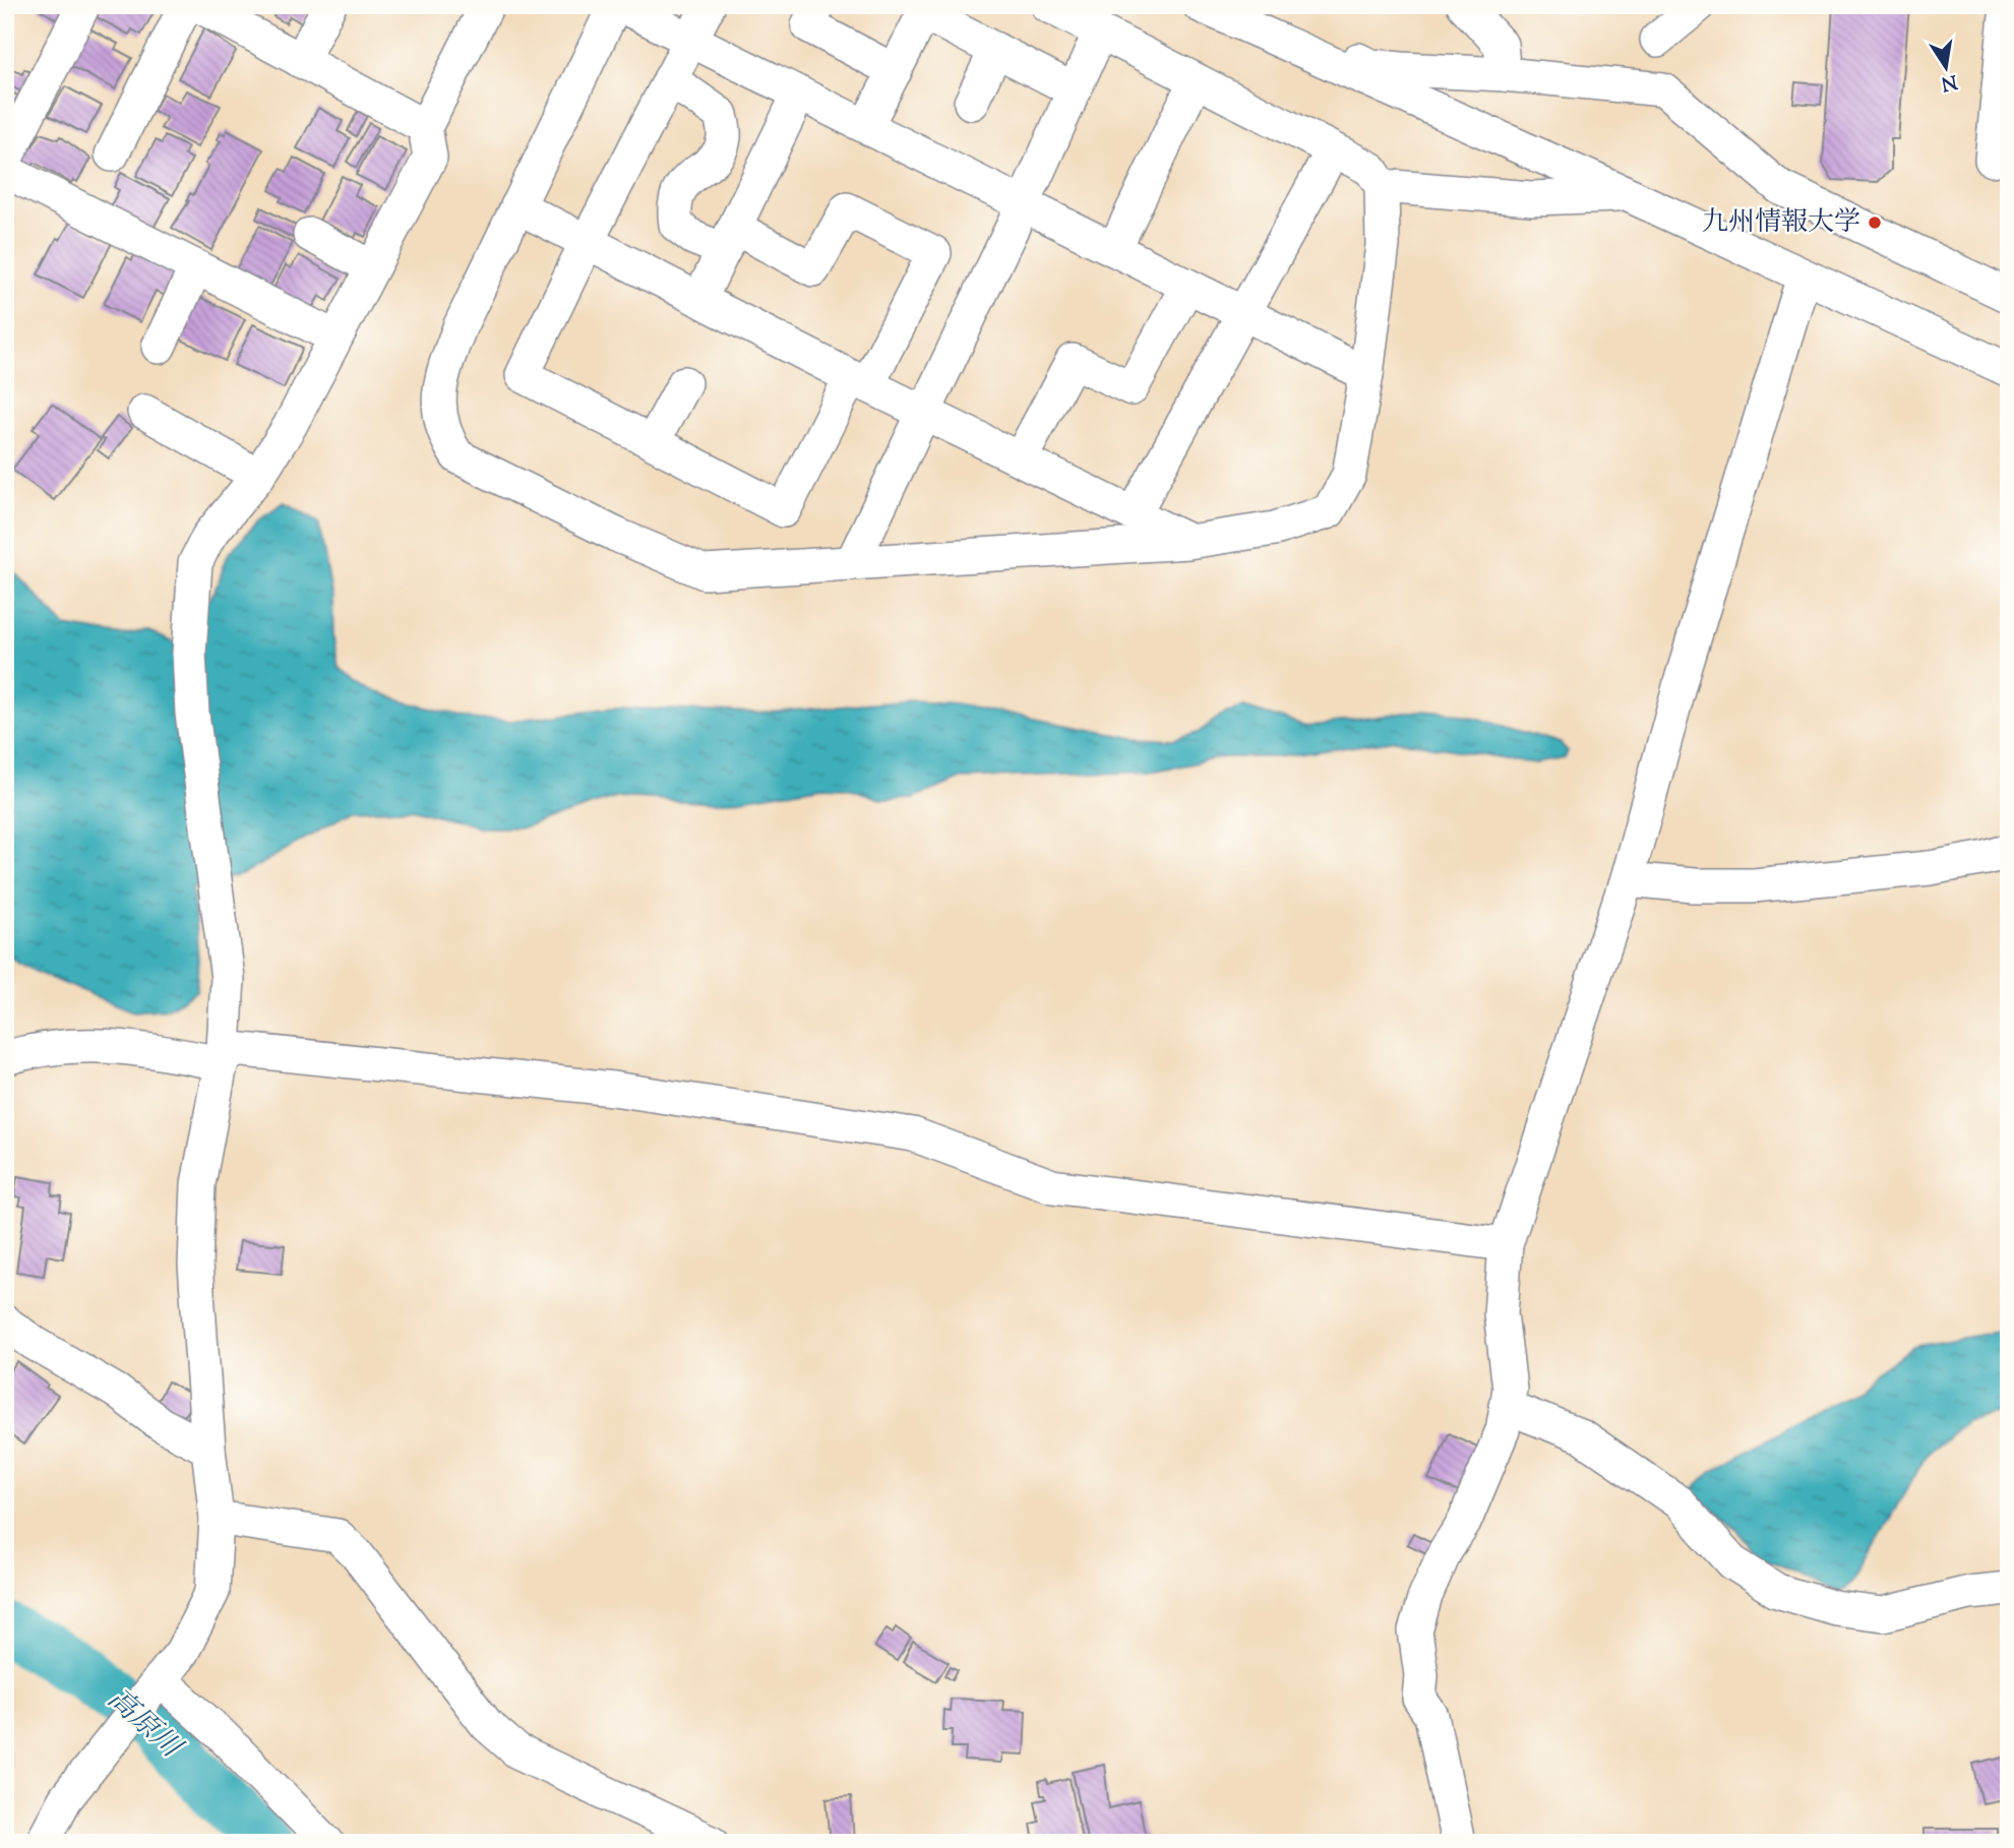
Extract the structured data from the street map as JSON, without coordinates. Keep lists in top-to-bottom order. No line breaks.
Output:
{"water":["高原川"],"places":["九州情報大学"],"north":"bottom"}
